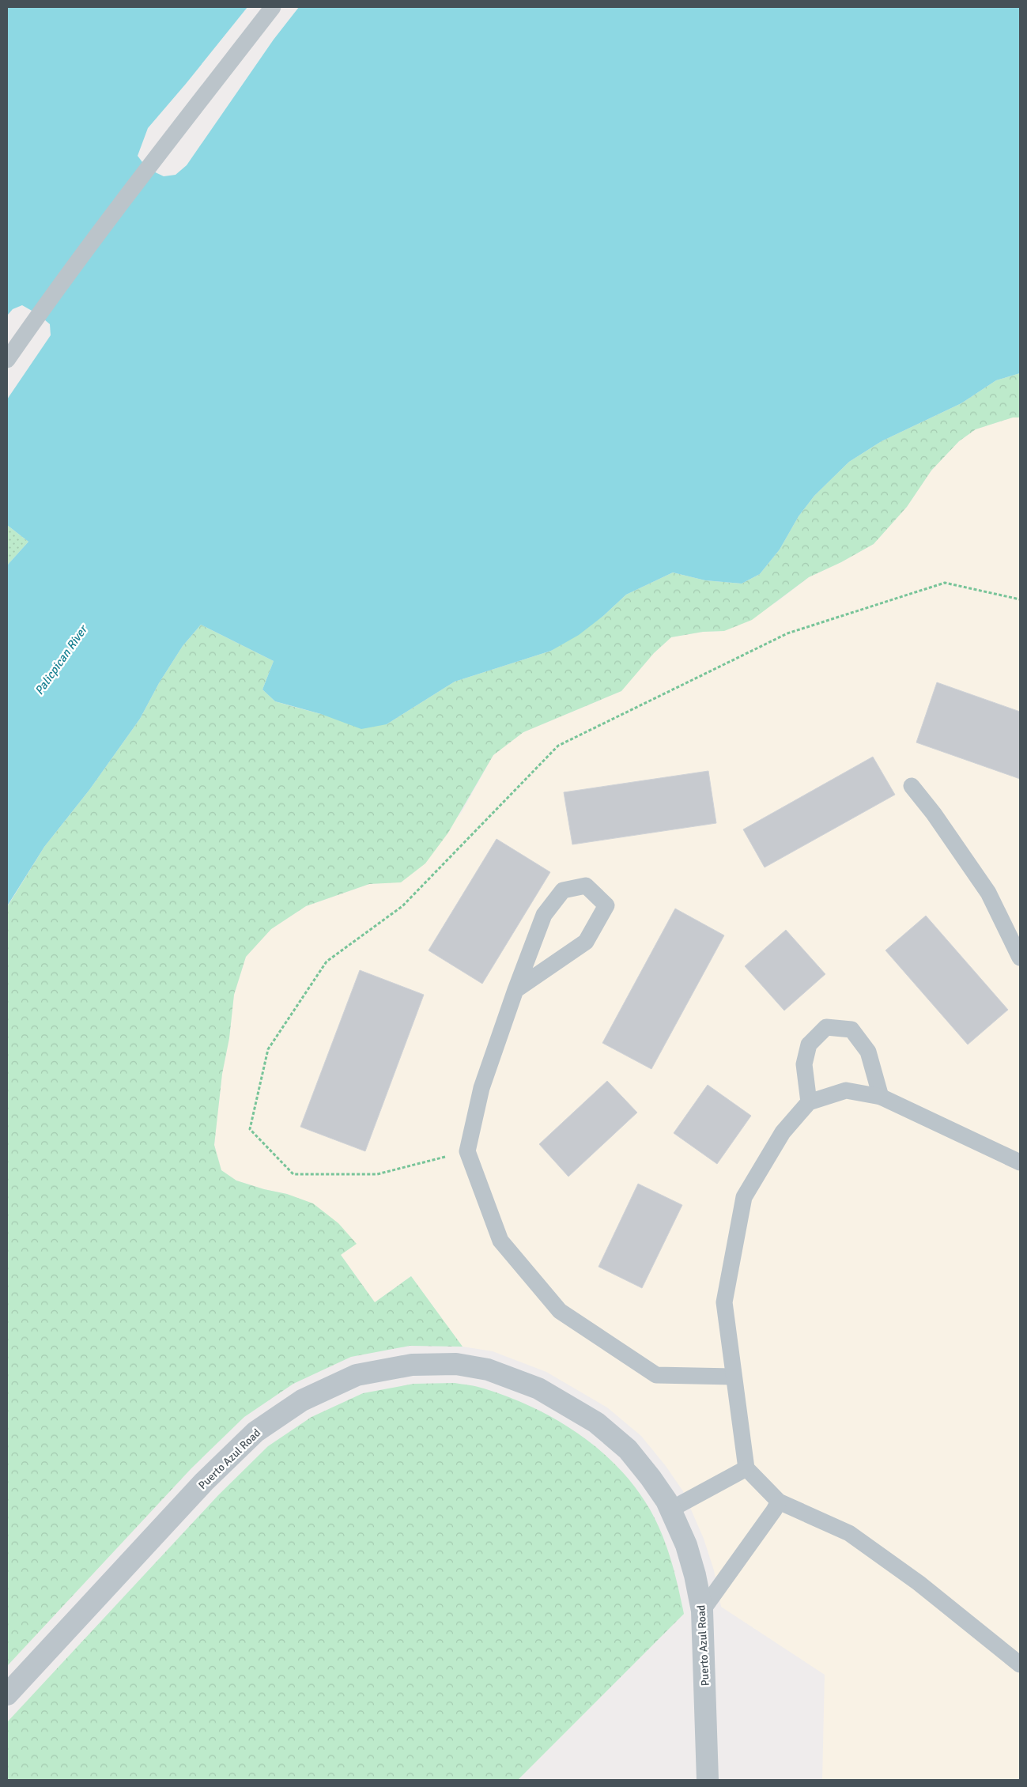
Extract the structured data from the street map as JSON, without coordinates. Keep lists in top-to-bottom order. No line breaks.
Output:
{"streets":{"street":["Puerto Azul Road"]},"water":["Palicpican River"]}
